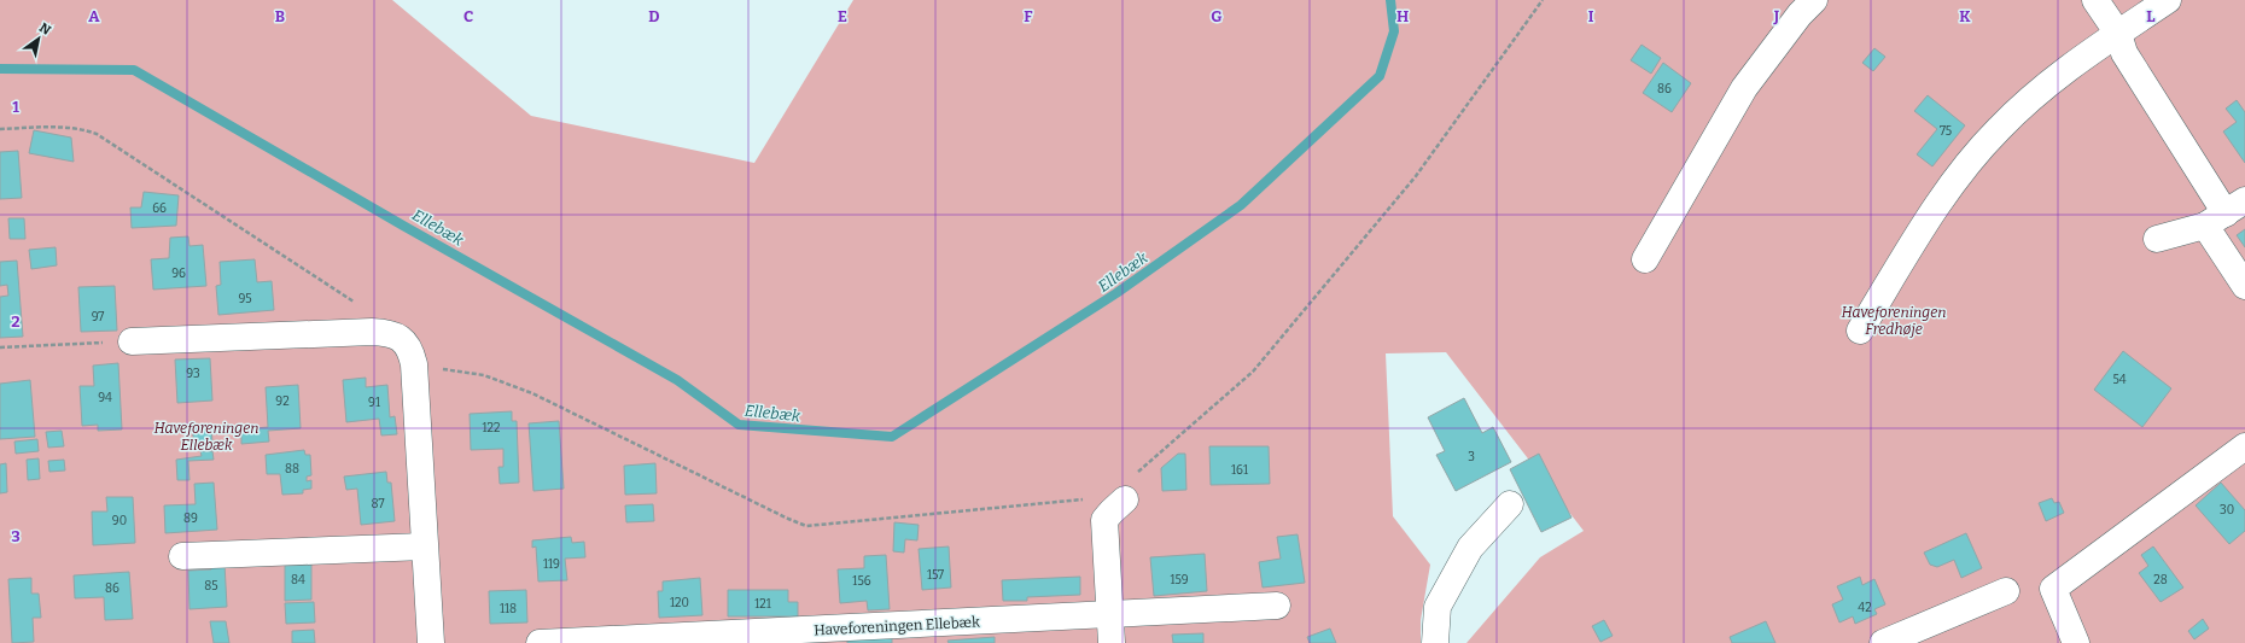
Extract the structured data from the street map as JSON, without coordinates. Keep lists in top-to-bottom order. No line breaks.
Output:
{"streets":{"lane":["Haveforeningen Ellebæk"]},"water":["Ellebæk"],"parks":["Haveforeningen Fredhøje","Haveforeningen Ellebæk"],"house_numbers":["86","75","66","96","95","97","93","54","94","92","91","122","3","88","161","87","30","89","90","119","157","84","159","28","156","85","86","120","121","42","118"],"north":"top right","grid":{"columns":["A","B","C","D","E","F","G","H","I","J","K","L"],"rows":["1","2","3"]}}
